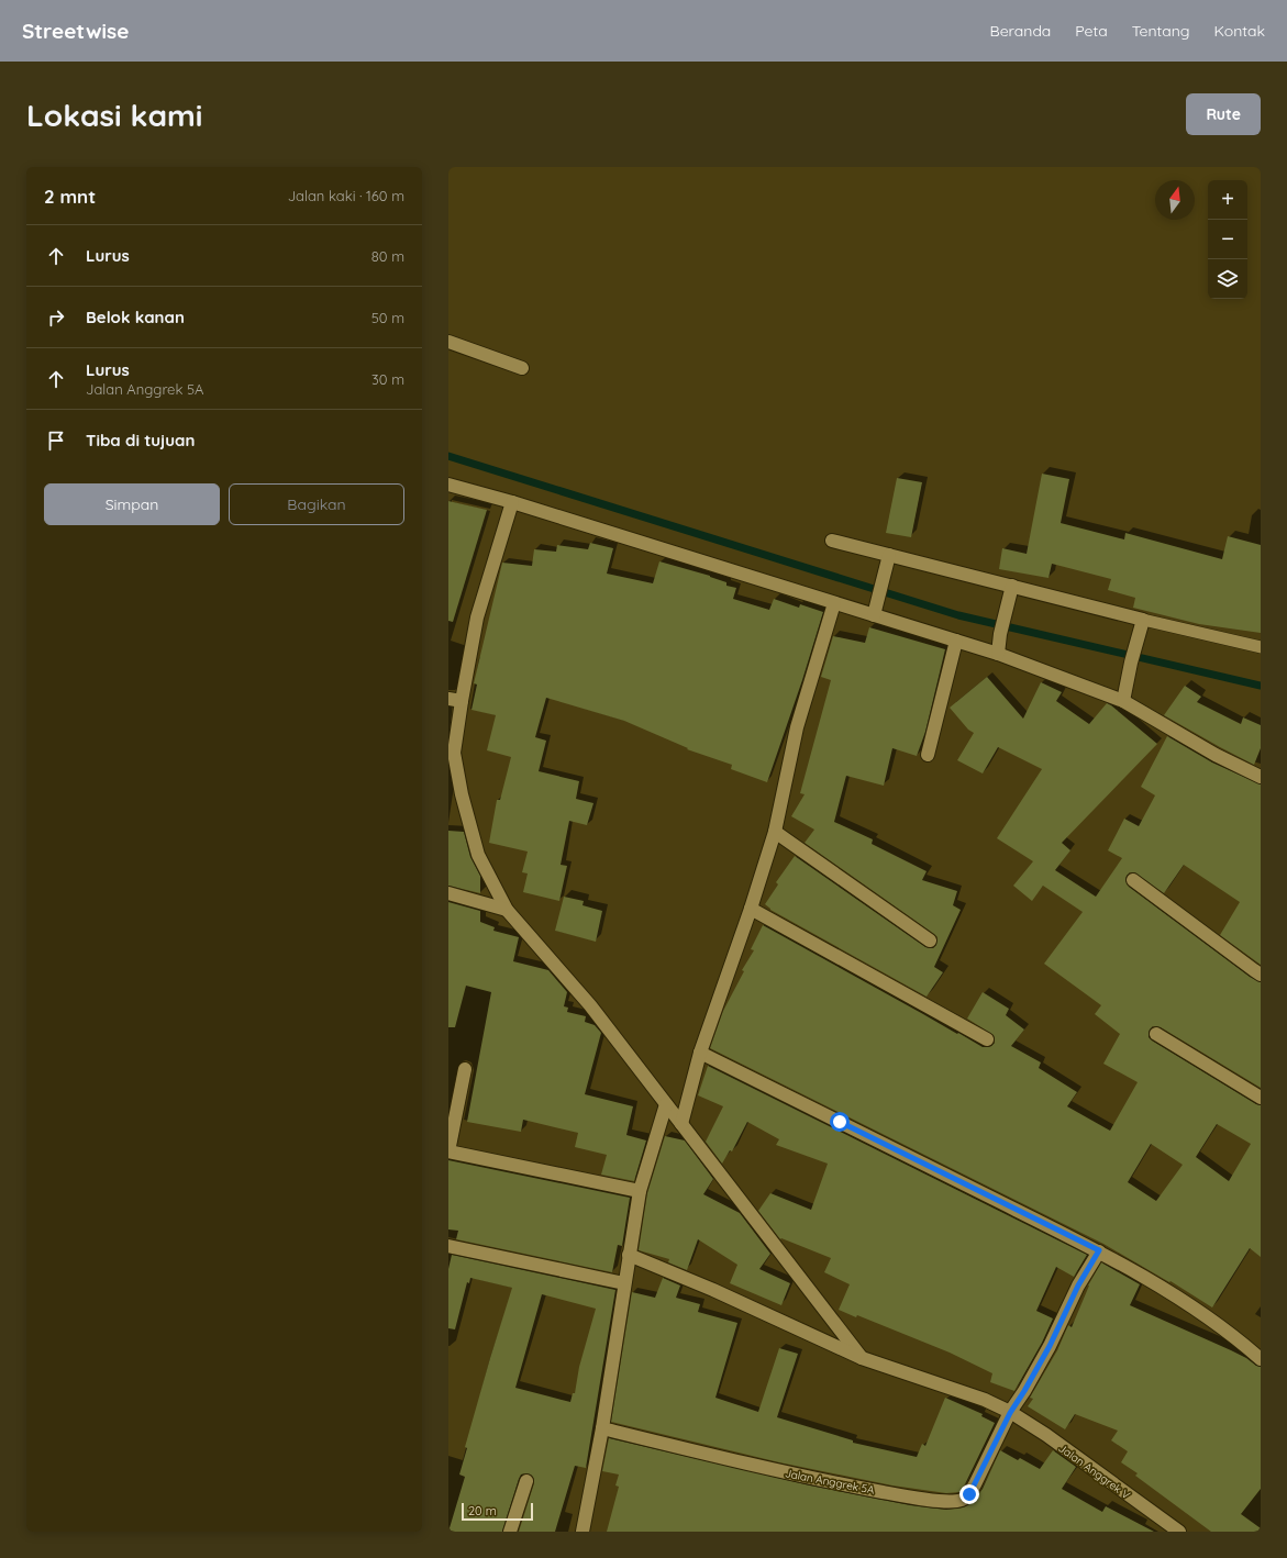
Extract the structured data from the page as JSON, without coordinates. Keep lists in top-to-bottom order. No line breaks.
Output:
{"streets":{"street":["Jalan Anggrek V","Jalan Anggrek 5A"]},"crossings":[["Jalan Anggrek V","Jalan Anggrek 5A"]],"scale_bar":"20 m","north":"top","page":{"header":"Streetwise","nav":["Beranda","Peta","Tentang","Kontak"],"buttons":["Rute",["Simpan","Bagikan"]],"title":"Lokasi kami","heading":["2 mnt","Jalan kaki · 160 m"],"map_buttons":["+","−"],"list":[["Lurus","80 m"],["Belok kanan","50 m"],["Lurus","Jalan Anggrek 5A","30 m"],"Tiba di tujuan"],"scale":"20 m"}}
